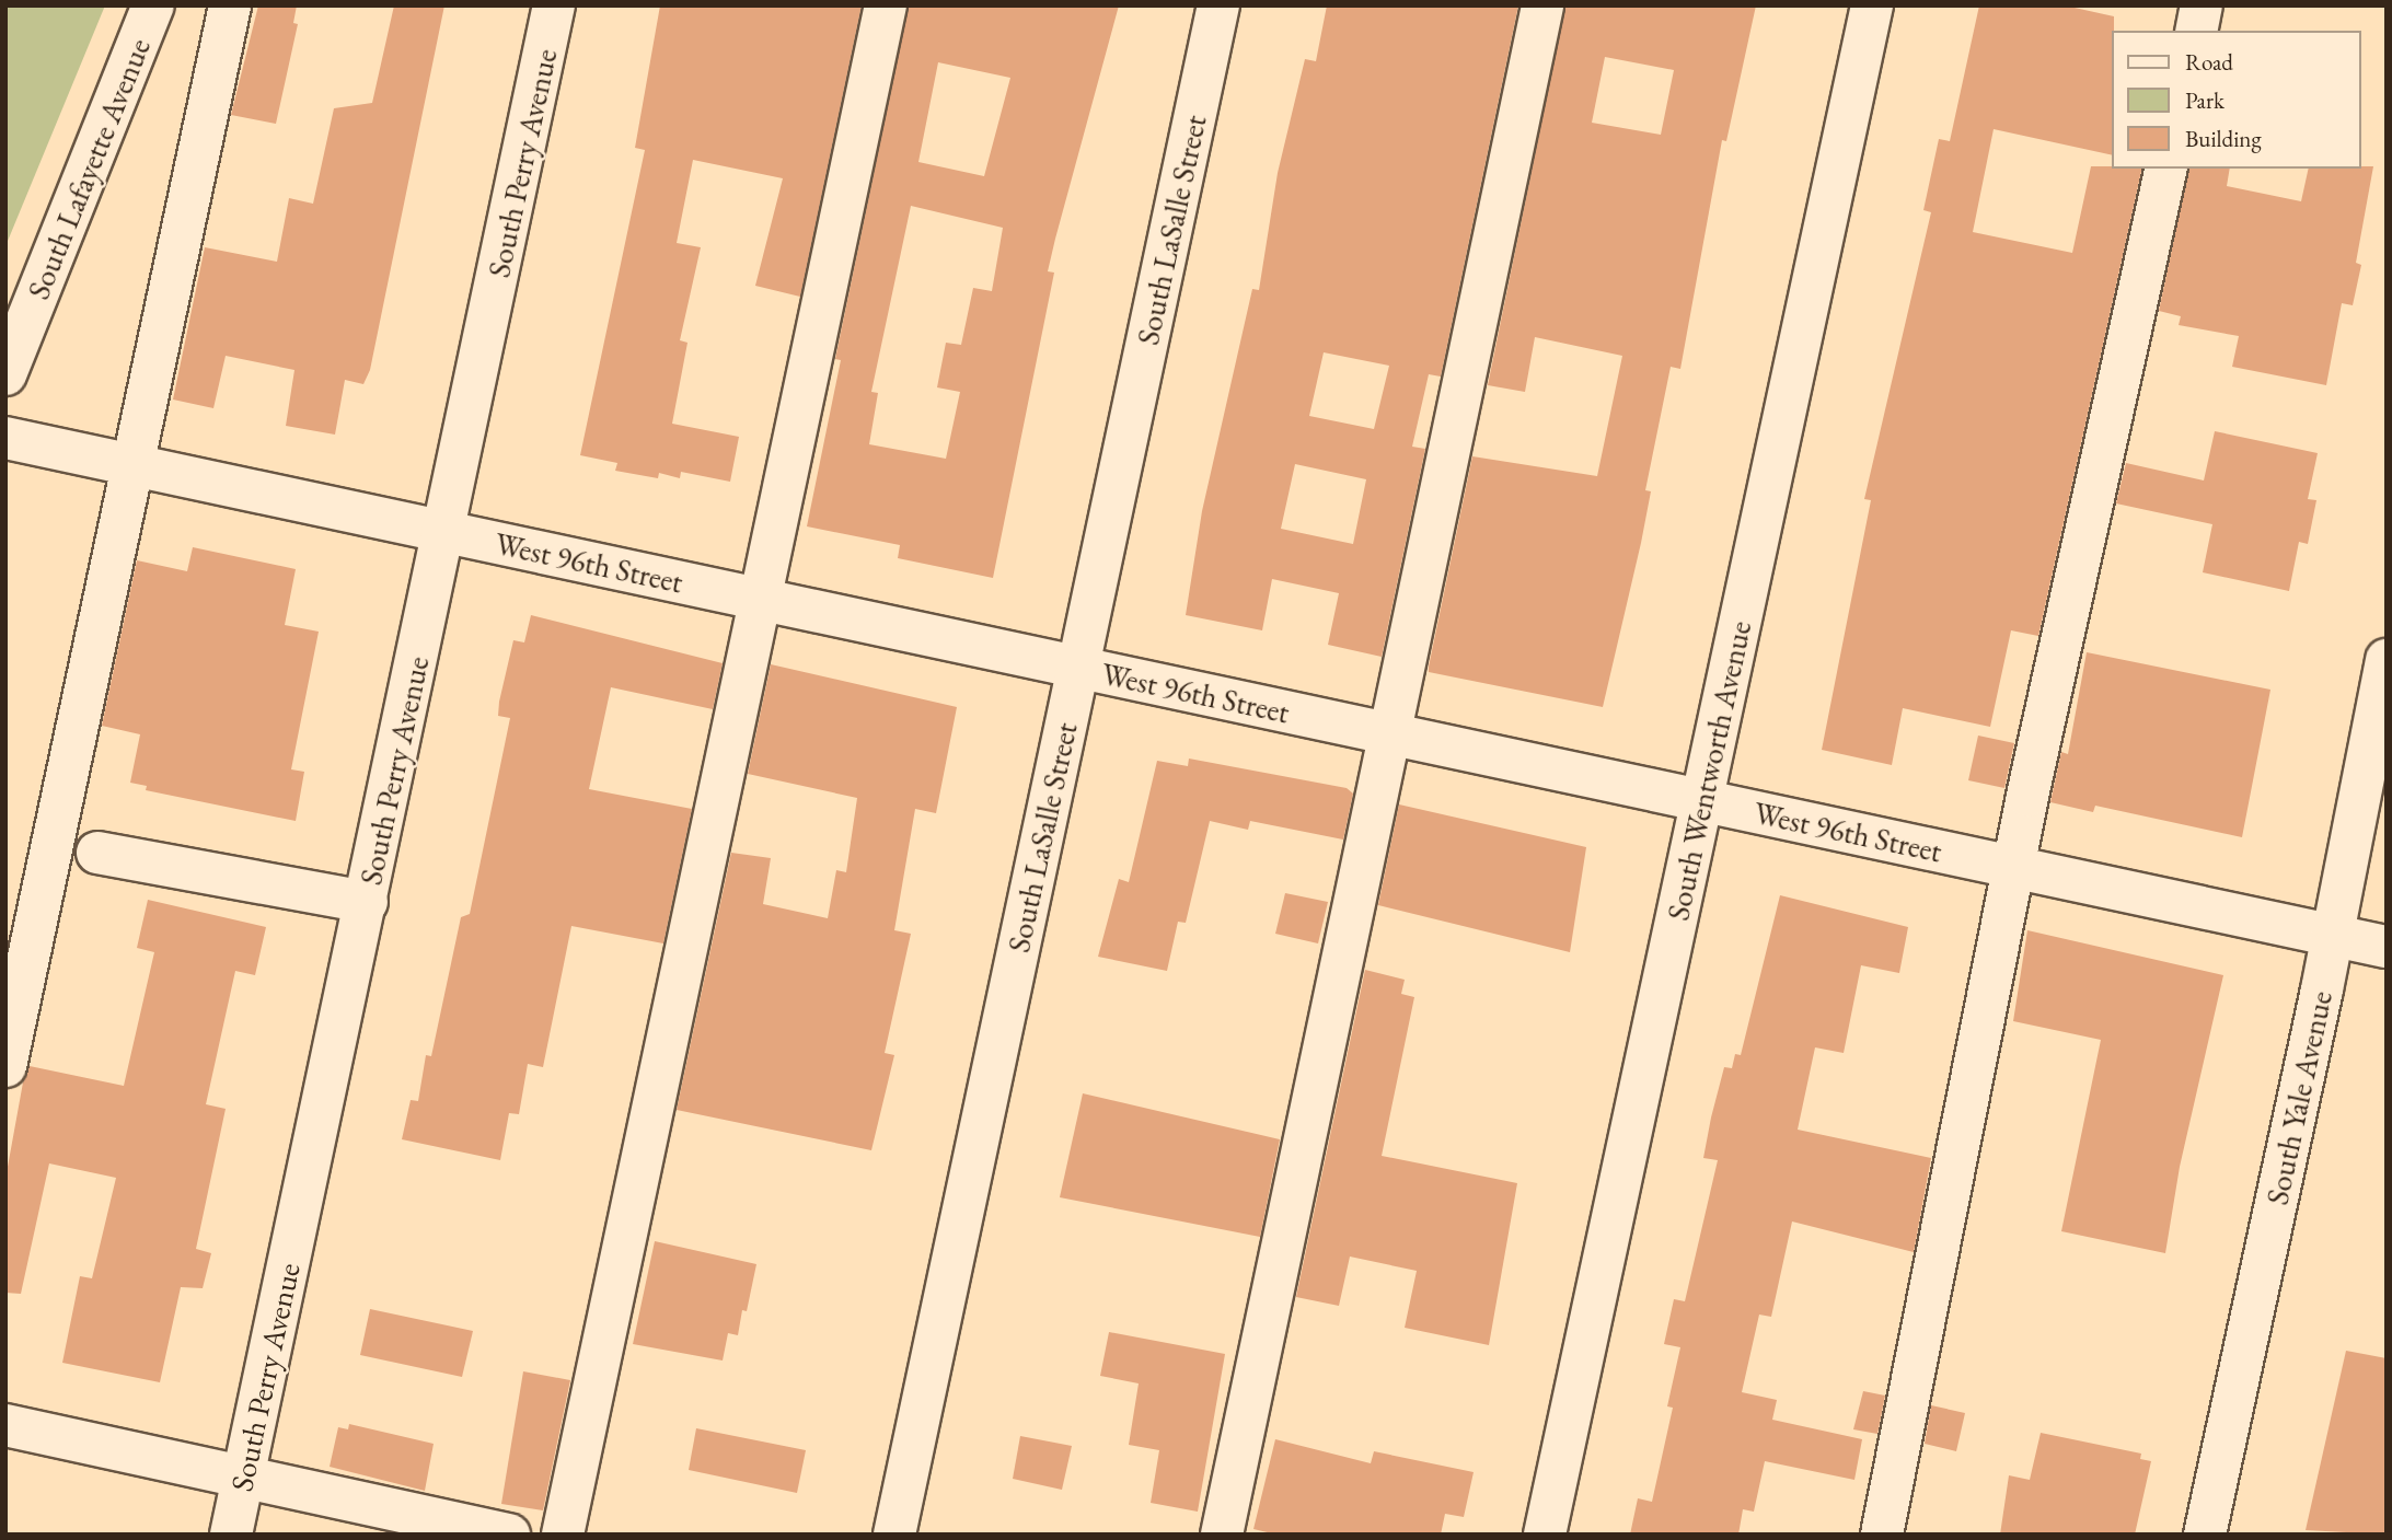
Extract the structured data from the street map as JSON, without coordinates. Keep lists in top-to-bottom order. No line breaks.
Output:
{"streets":{"street":["South Perry Avenue","South Lafayette Avenue","South LaSalle Street","West 96th Street","South Wentworth Avenue","South Yale Avenue"]},"crossings":[["South Perry Avenue","West 96th Street"],["South LaSalle Street","West 96th Street"],["West 96th Street","South Wentworth Avenue"],["West 96th Street","South Yale Avenue"]],"legend":["Road","Park","Building"]}
